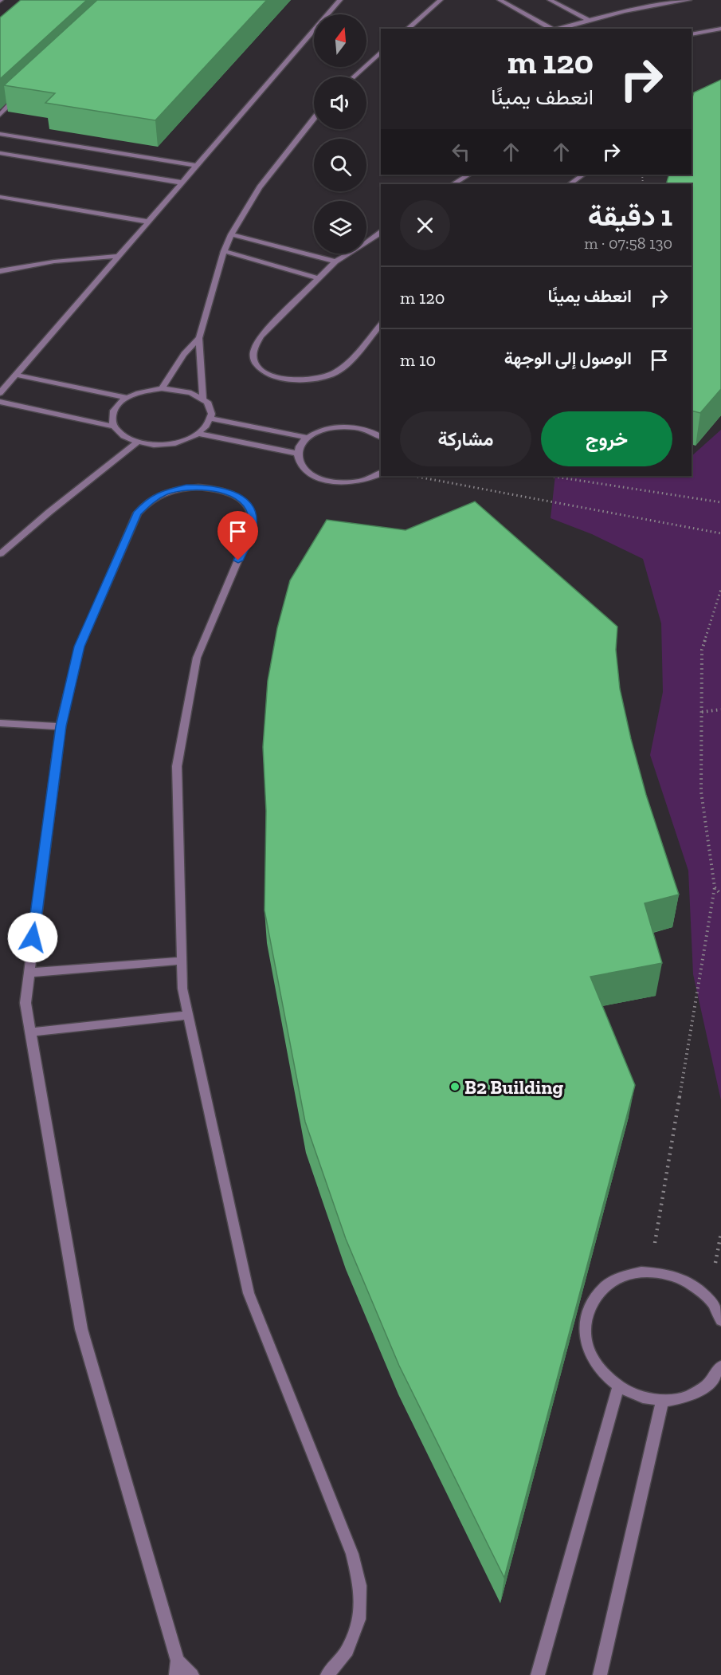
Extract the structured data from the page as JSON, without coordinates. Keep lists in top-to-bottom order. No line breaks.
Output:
{"places":["B2 Building"],"north":"top","page":{"turn":["120 m","انعطف يمينًا"],"heading":["1 دقيقة","130 m · 07:58"],"list":[{"name":"انعطف يمينًا","value":"120 m"},{"name":"الوصول إلى الوجهة","value":"10 m"}],"buttons":["خروج","مشاركة"]}}
